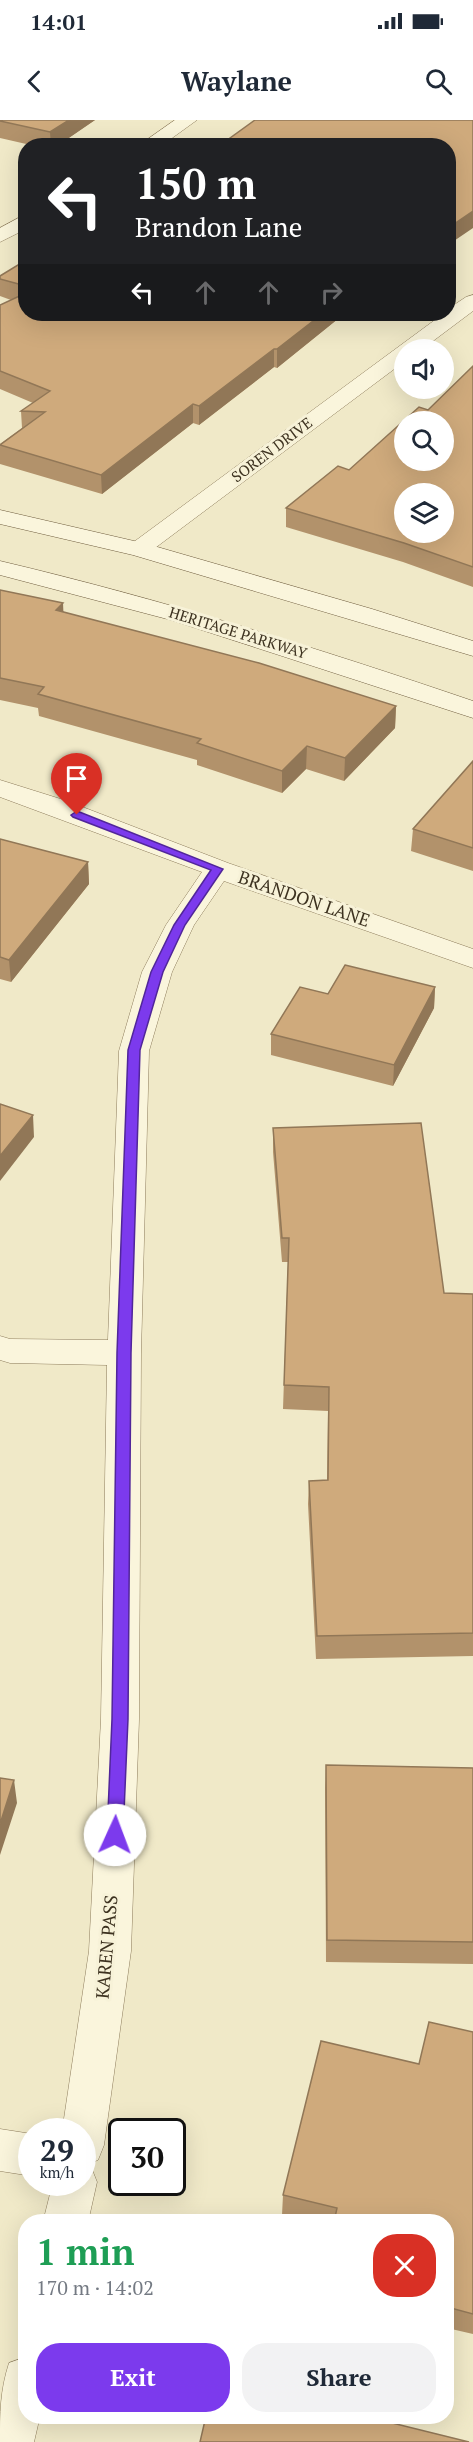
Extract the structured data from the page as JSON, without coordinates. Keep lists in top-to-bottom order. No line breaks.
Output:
{"streets":{"street":["SOREN DRIVE","HERITAGE PARKWAY","BRANDON LANE","KAREN PASS"]},"crossings":[["BRANDON LANE","KAREN PASS"]],"page":{"status":"14:01","header":"Waylane","turn":["150 m","Brandon Lane"],"speed":"29 km/h","limit":"30","heading":["1 min","170 m · 14:02"],"buttons":["Exit","Share"]}}
